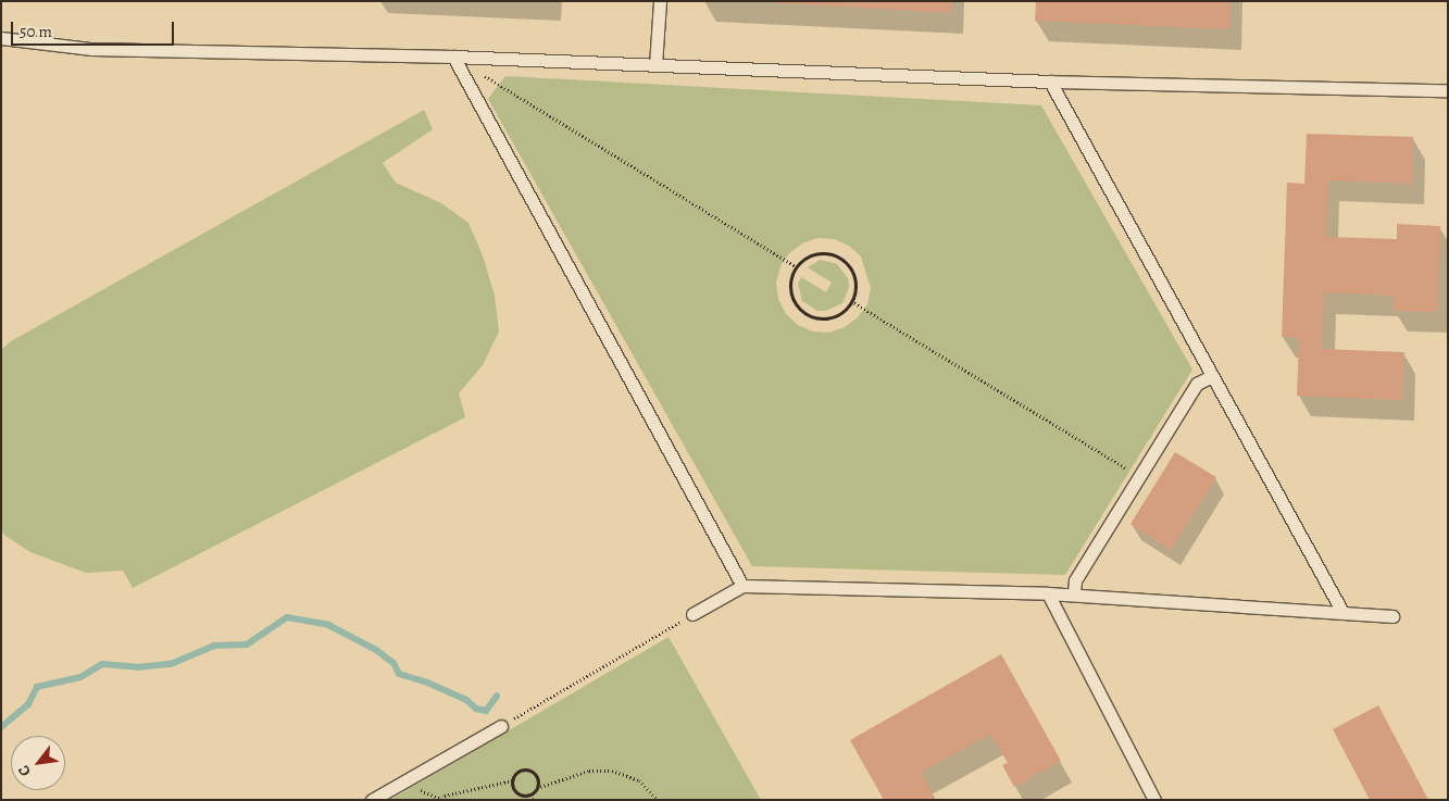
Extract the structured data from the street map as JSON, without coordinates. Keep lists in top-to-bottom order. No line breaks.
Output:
{"scale_bar":"50 m","north":"bottom left"}
